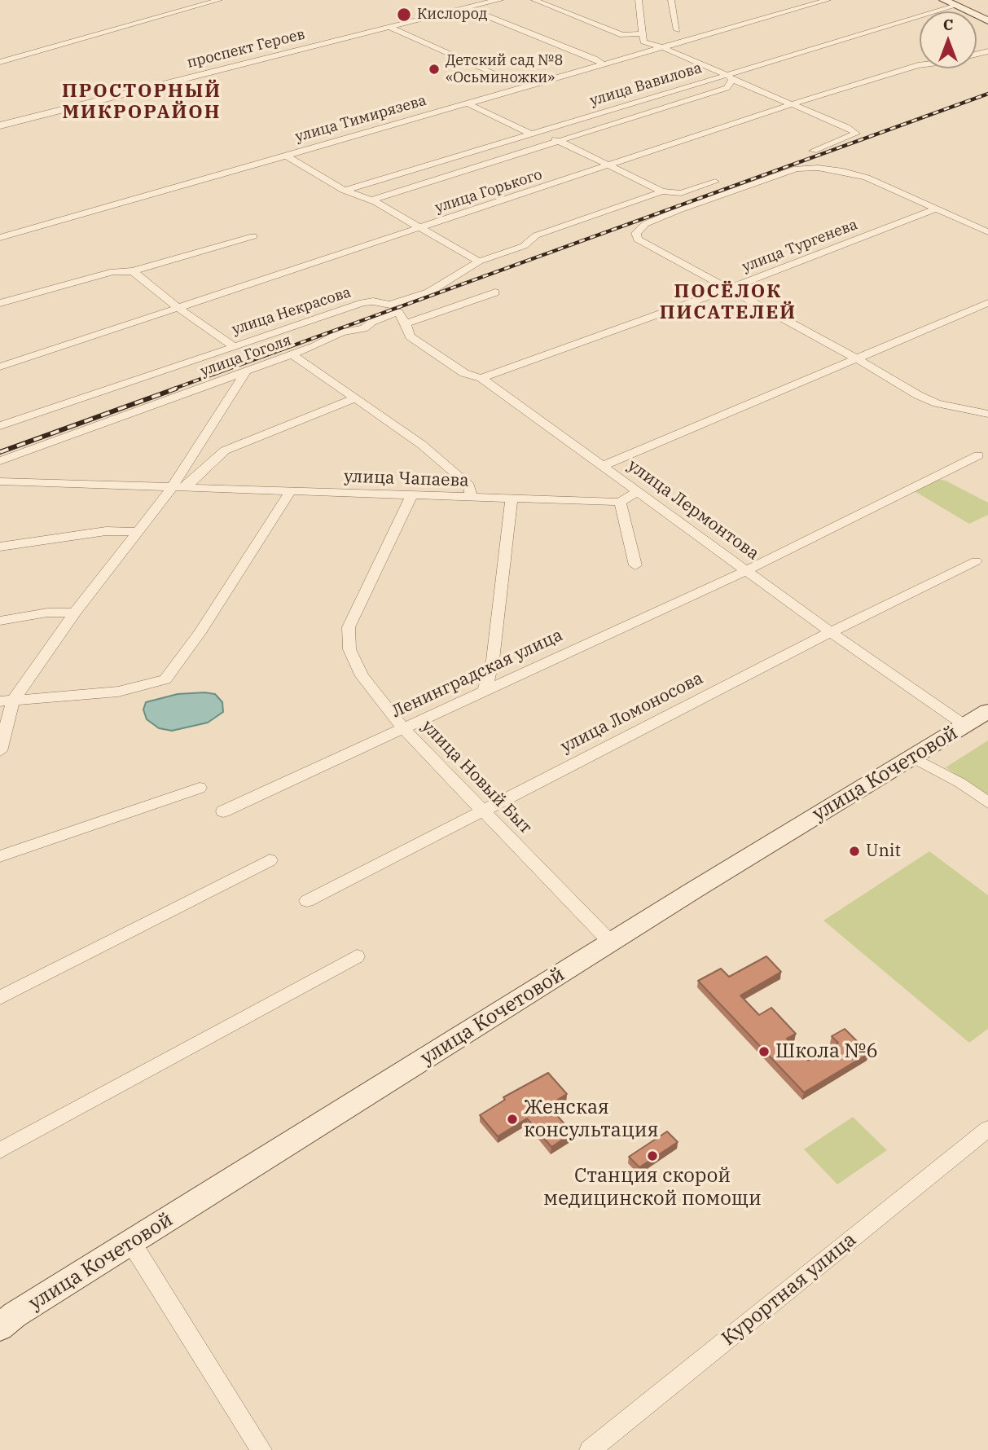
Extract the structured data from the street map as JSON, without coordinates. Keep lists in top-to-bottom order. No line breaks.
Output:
{"streets":{"main road":["улица Кочетовой"],"street":["проспект Героев","улица Вавилова","улица Тимирязева","улица Горького","улица Тургенева","улица Некрасова","улица Гоголя","улица Чапаева","улица Лермонтова","Ленинградская улица","улица Ломоносова","улица Новый Быт","Курортная улица"]},"crossings":[["улица Тургенева","улица Лермонтова"],["улица Гоголя","улица Лермонтова"],["улица Чапаева","улица Новый Быт"],["улица Лермонтова","Ленинградская улица"],["улица Лермонтова","улица Ломоносова"],["улица Лермонтова","улица Кочетовой"],["Ленинградская улица","улица Новый Быт"],["улица Ломоносова","улица Новый Быт"],["улица Кочетовой","улица Новый Быт"]],"districts":["ПРОСТОРНЫЙ МИКРОРАЙОН","ПОСЁЛОК ПИСАТЕЛЕЙ"],"places":["Кислород","Детский сад №8 «Осьминожки»","Unit","Школа №6","Женская консультация","Станция скорой медицинской помощи"],"north":"top"}
